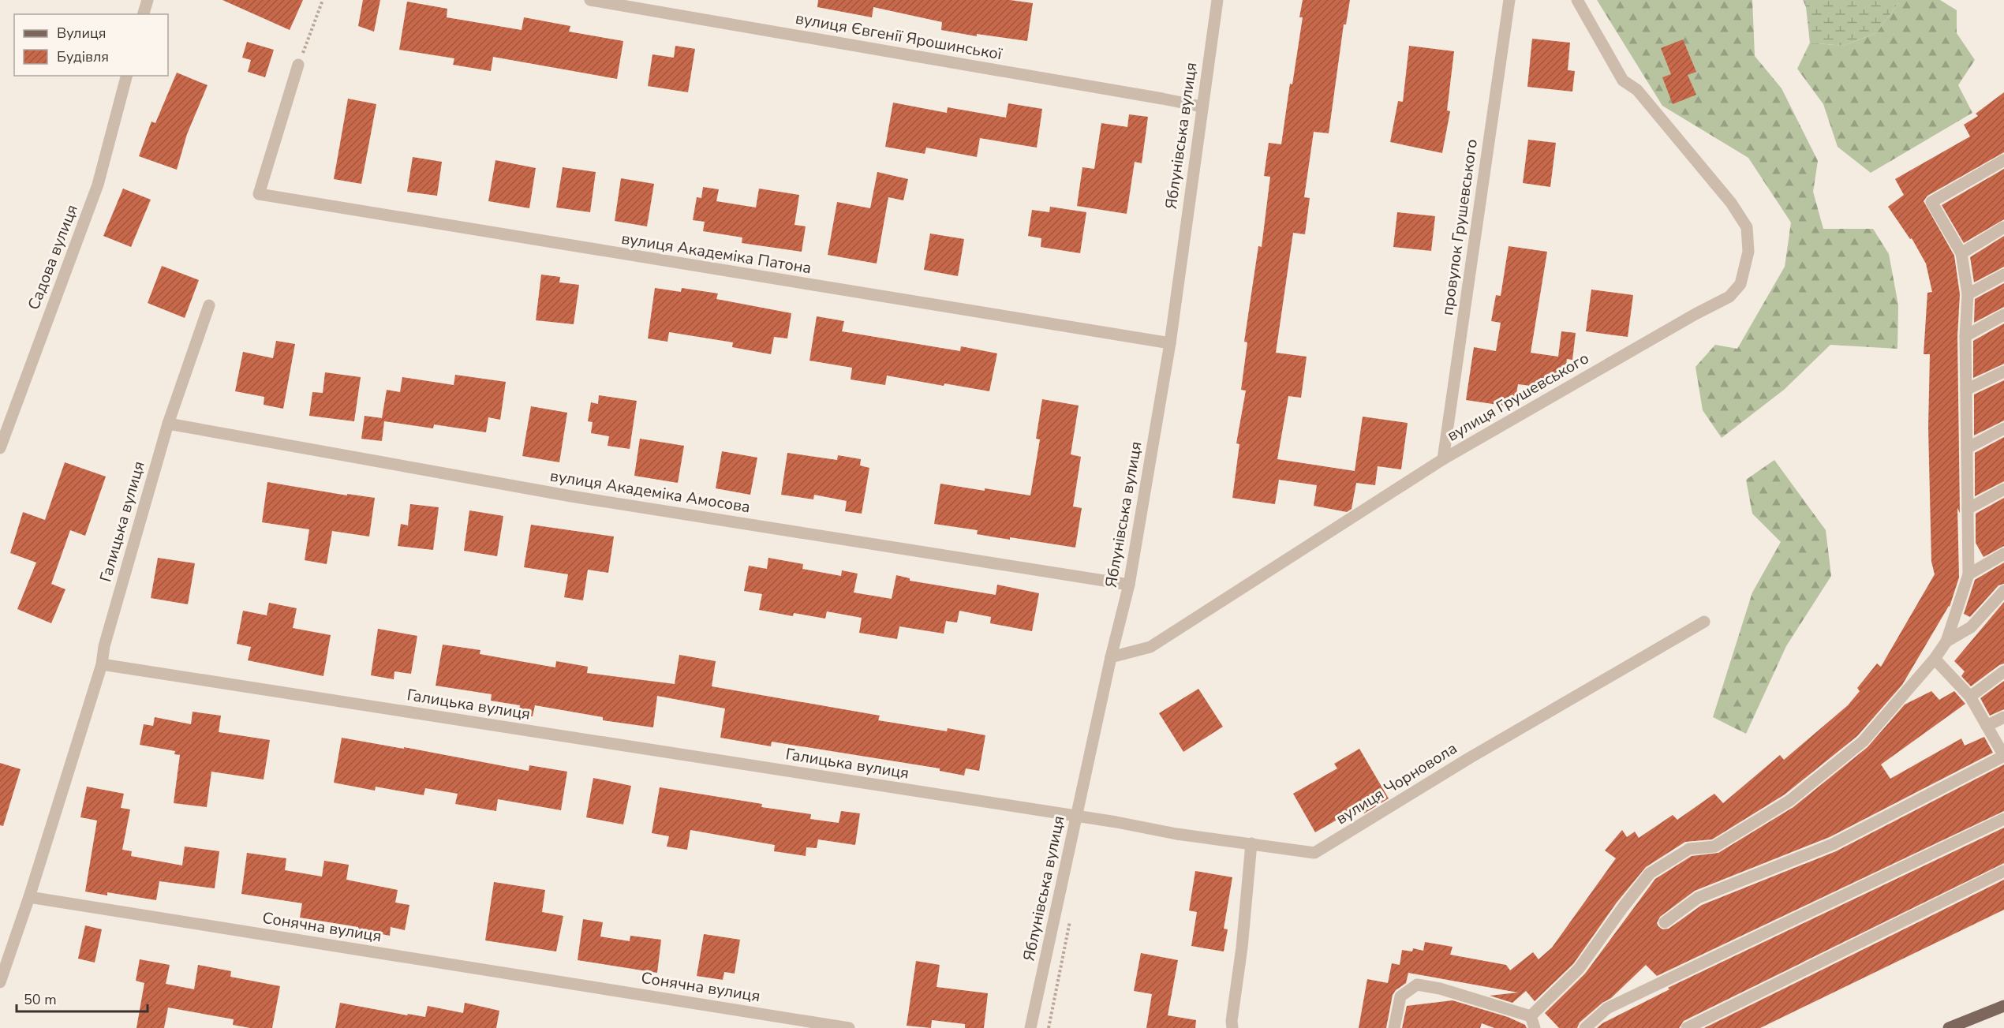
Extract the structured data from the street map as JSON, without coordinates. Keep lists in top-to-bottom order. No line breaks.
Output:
{"streets":{"street":["вулиця Євгенії Ярошинської","Яблунівська вулиця","провулок Грушевського","вулиця Академіка Патона","Садова вулиця","вулиця Грушевського","вулиця Академіка Амосова","Галицька вулиця","вулиця Чорновола","Сонячна вулиця"]},"crossings":[["вулиця Євгенії Ярошинської","Яблунівська вулиця"],["Яблунівська вулиця","вулиця Академіка Патона"],["Яблунівська вулиця","вулиця Грушевського"],["Яблунівська вулиця","вулиця Академіка Амосова"],["Яблунівська вулиця","Галицька вулиця"],["Яблунівська вулиця","вулиця Чорновола"],["провулок Грушевського","вулиця Грушевського"],["вулиця Академіка Амосова","Галицька вулиця"],["Галицька вулиця","вулиця Чорновола"]],"legend":["Вулиця","Будівля"],"scale_bar":"50 m"}
